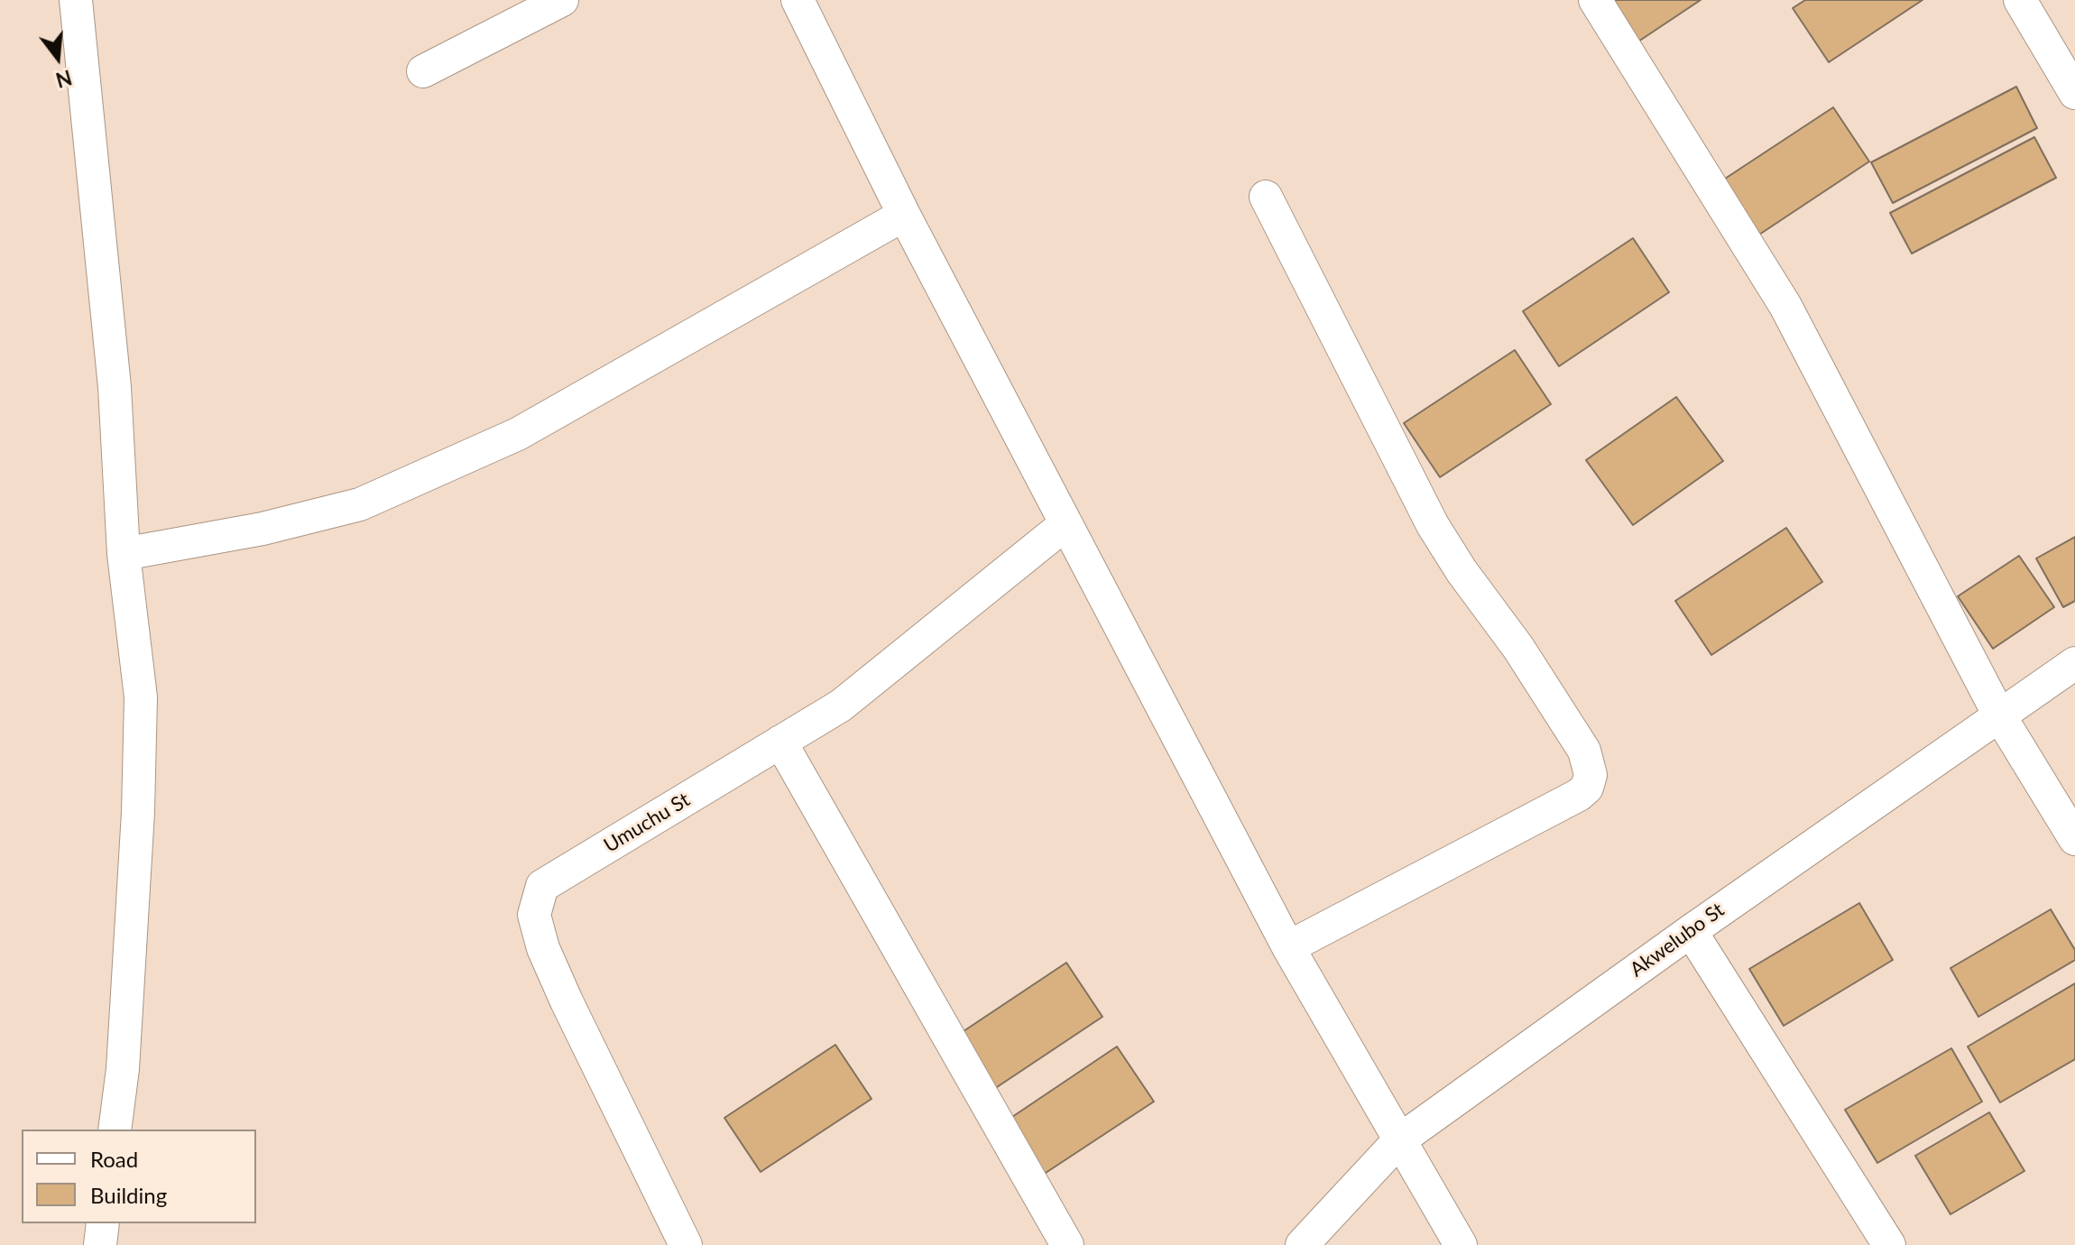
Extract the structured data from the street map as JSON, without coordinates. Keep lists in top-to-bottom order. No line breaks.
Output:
{"streets":{"street":["Umuchu St","Akwelubo St"]},"legend":["Road","Building"],"north":"bottom"}
